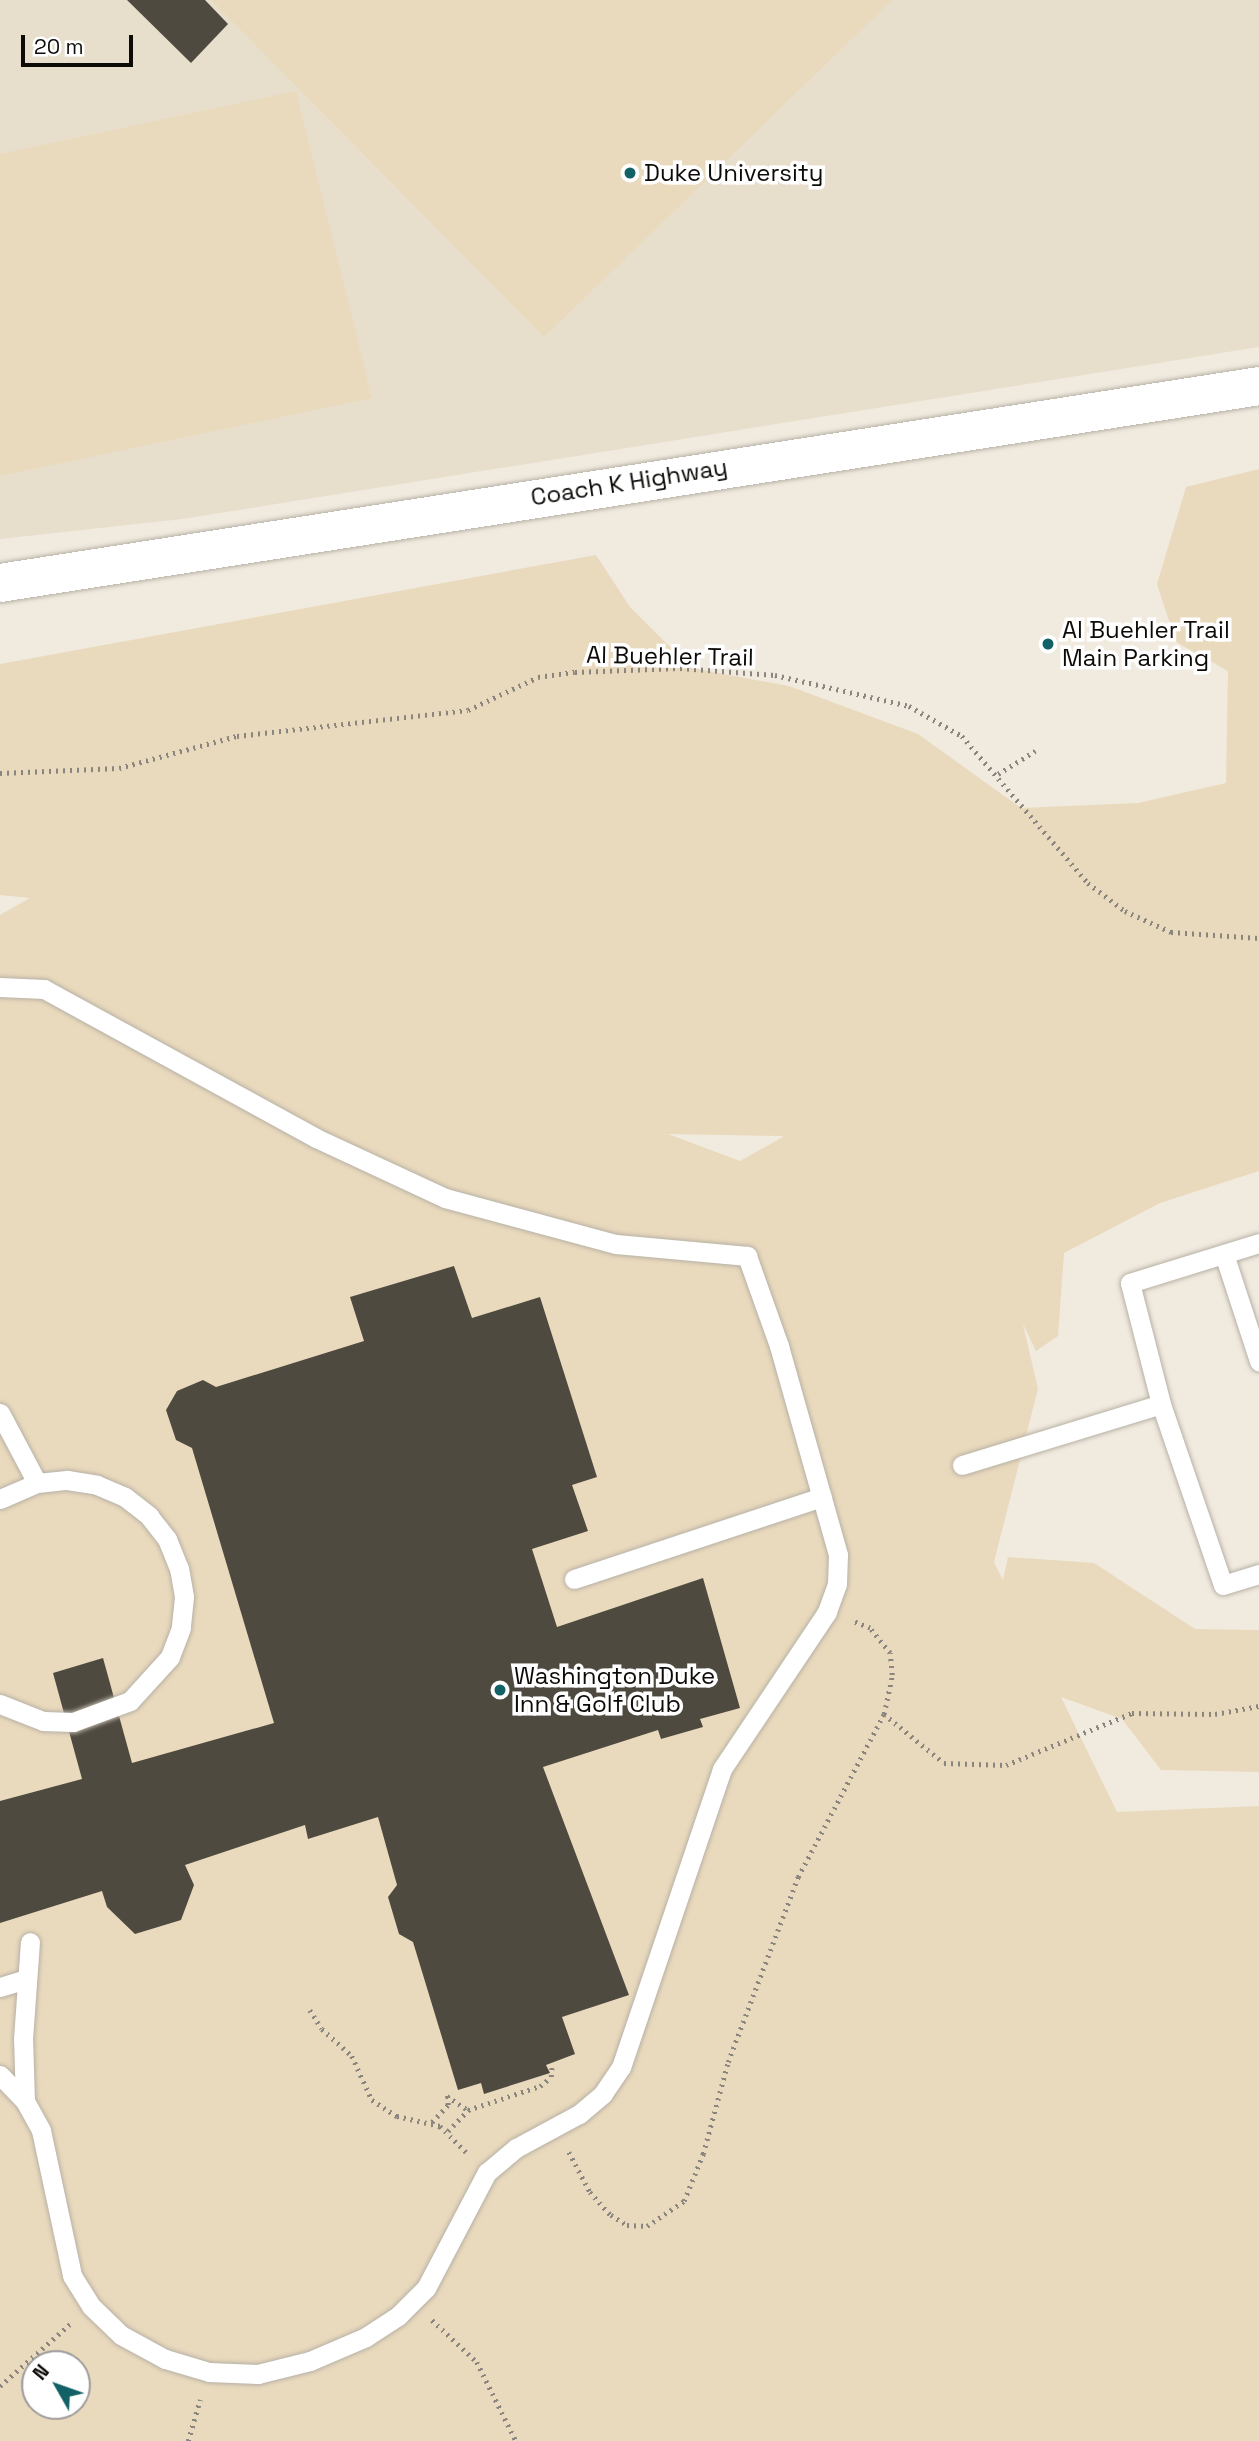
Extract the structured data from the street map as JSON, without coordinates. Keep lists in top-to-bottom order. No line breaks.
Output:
{"streets":{"main road":["Coach K Highway"],"path":["Al Buehler Trail"]},"places":["Duke University","Al Buehler Trail Main Parking","Washington Duke Inn & Golf Club"],"scale_bar":"20 m","north":"top left"}
